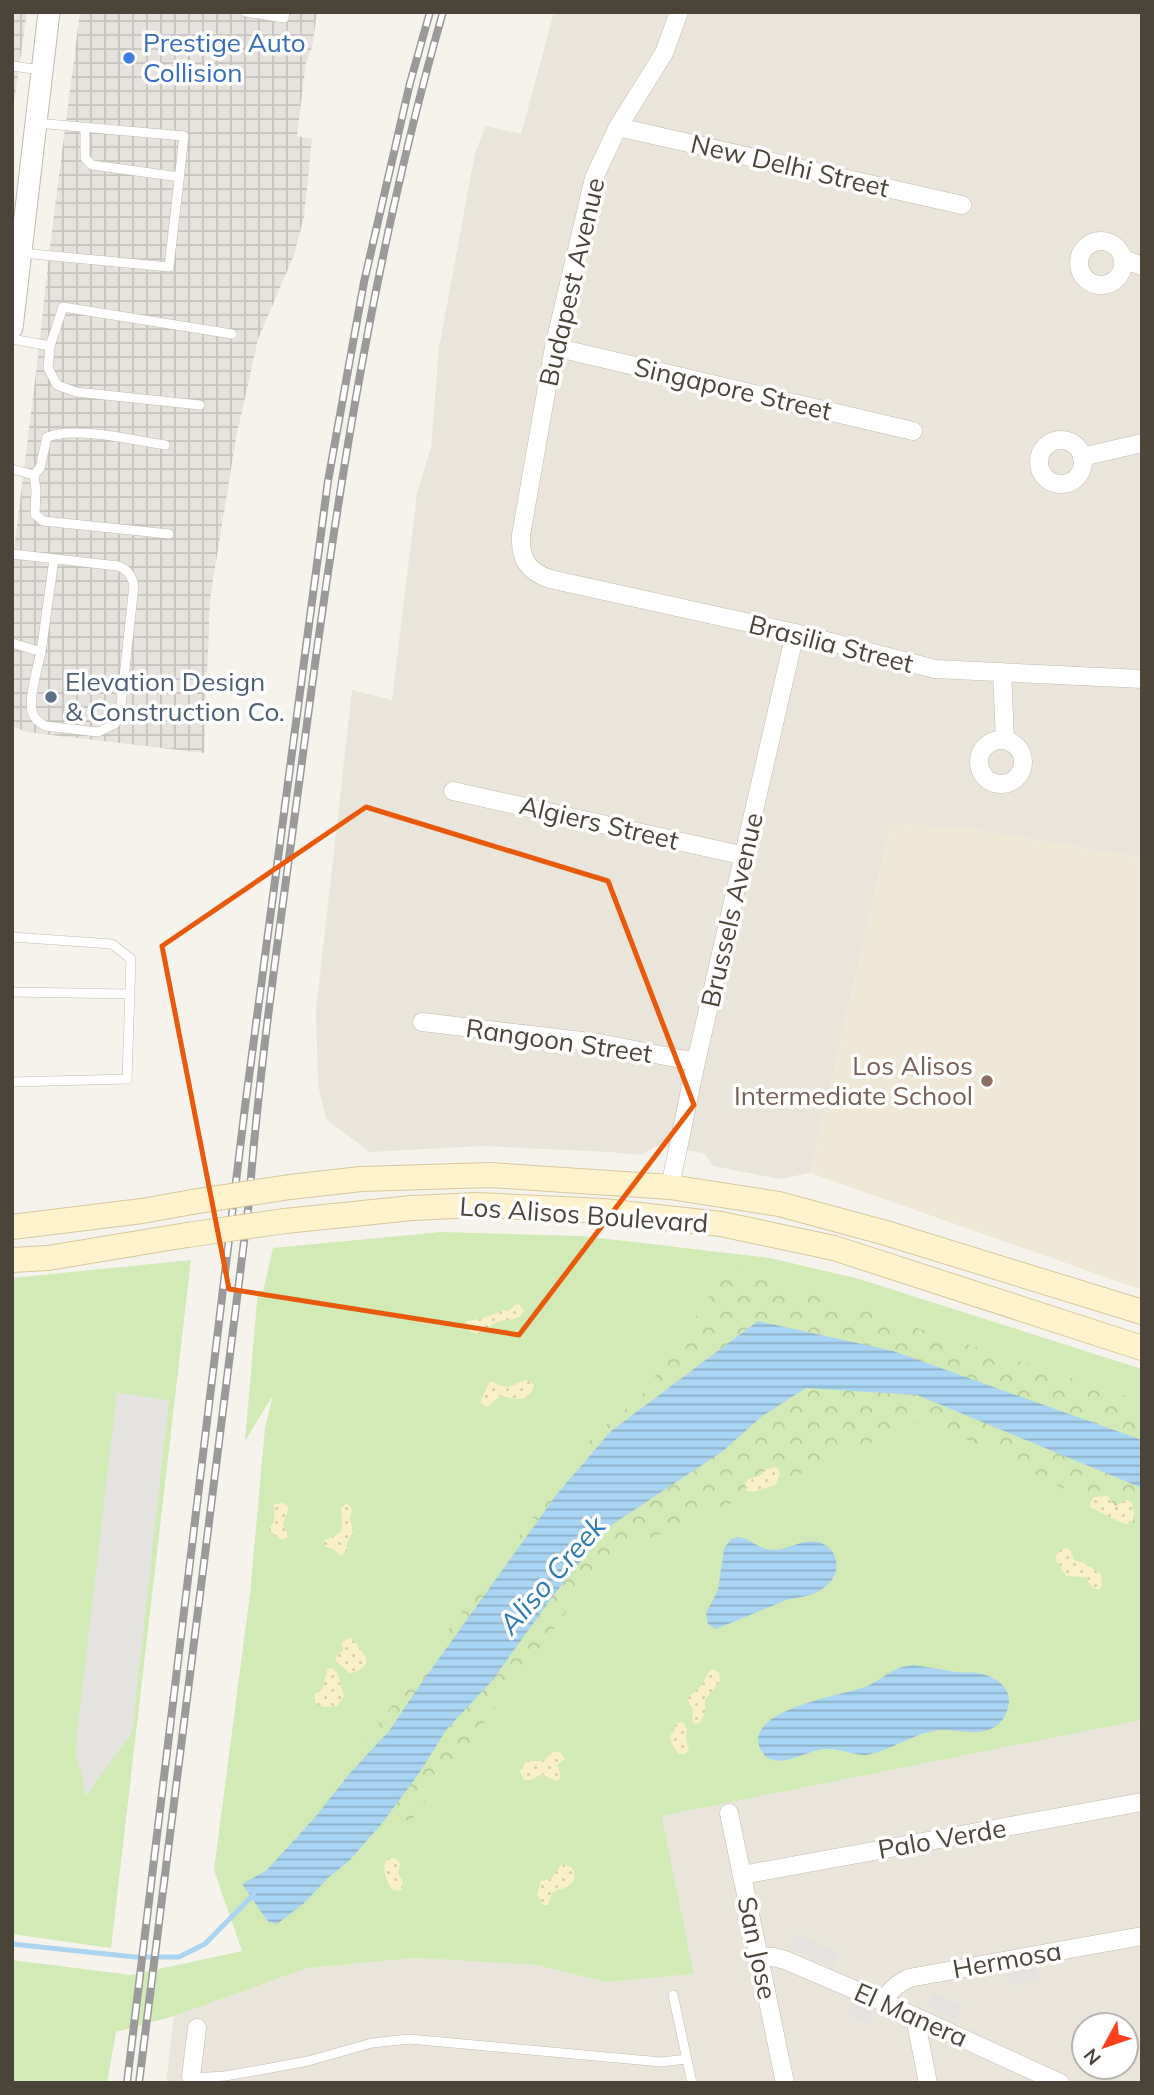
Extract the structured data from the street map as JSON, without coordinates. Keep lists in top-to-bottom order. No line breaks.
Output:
{"streets":{"main road":["Los Alisos Boulevard"],"street":["New Delhi Street","Budapest Avenue","Singapore Street","Brasilia Street","Algiers Street","Brussels Avenue","Rangoon Street","Palo Verde","San Jose","Hermosa","El Manera"]},"crossings":[["New Delhi Street","Budapest Avenue"],["Budapest Avenue","Singapore Street"],["Budapest Avenue","Brasilia Street"],["Brasilia Street","Brussels Avenue"],["Algiers Street","Brussels Avenue"],["Brussels Avenue","Rangoon Street"],["Brussels Avenue","Los Alisos Boulevard"],["Palo Verde","San Jose"],["San Jose","El Manera"],["Hermosa","El Manera"]],"water":["Aliso Creek"],"places":["Prestige Auto Collision","Elevation Design & Construction Co.","Los Alisos Intermediate School"],"north":"bottom left"}
